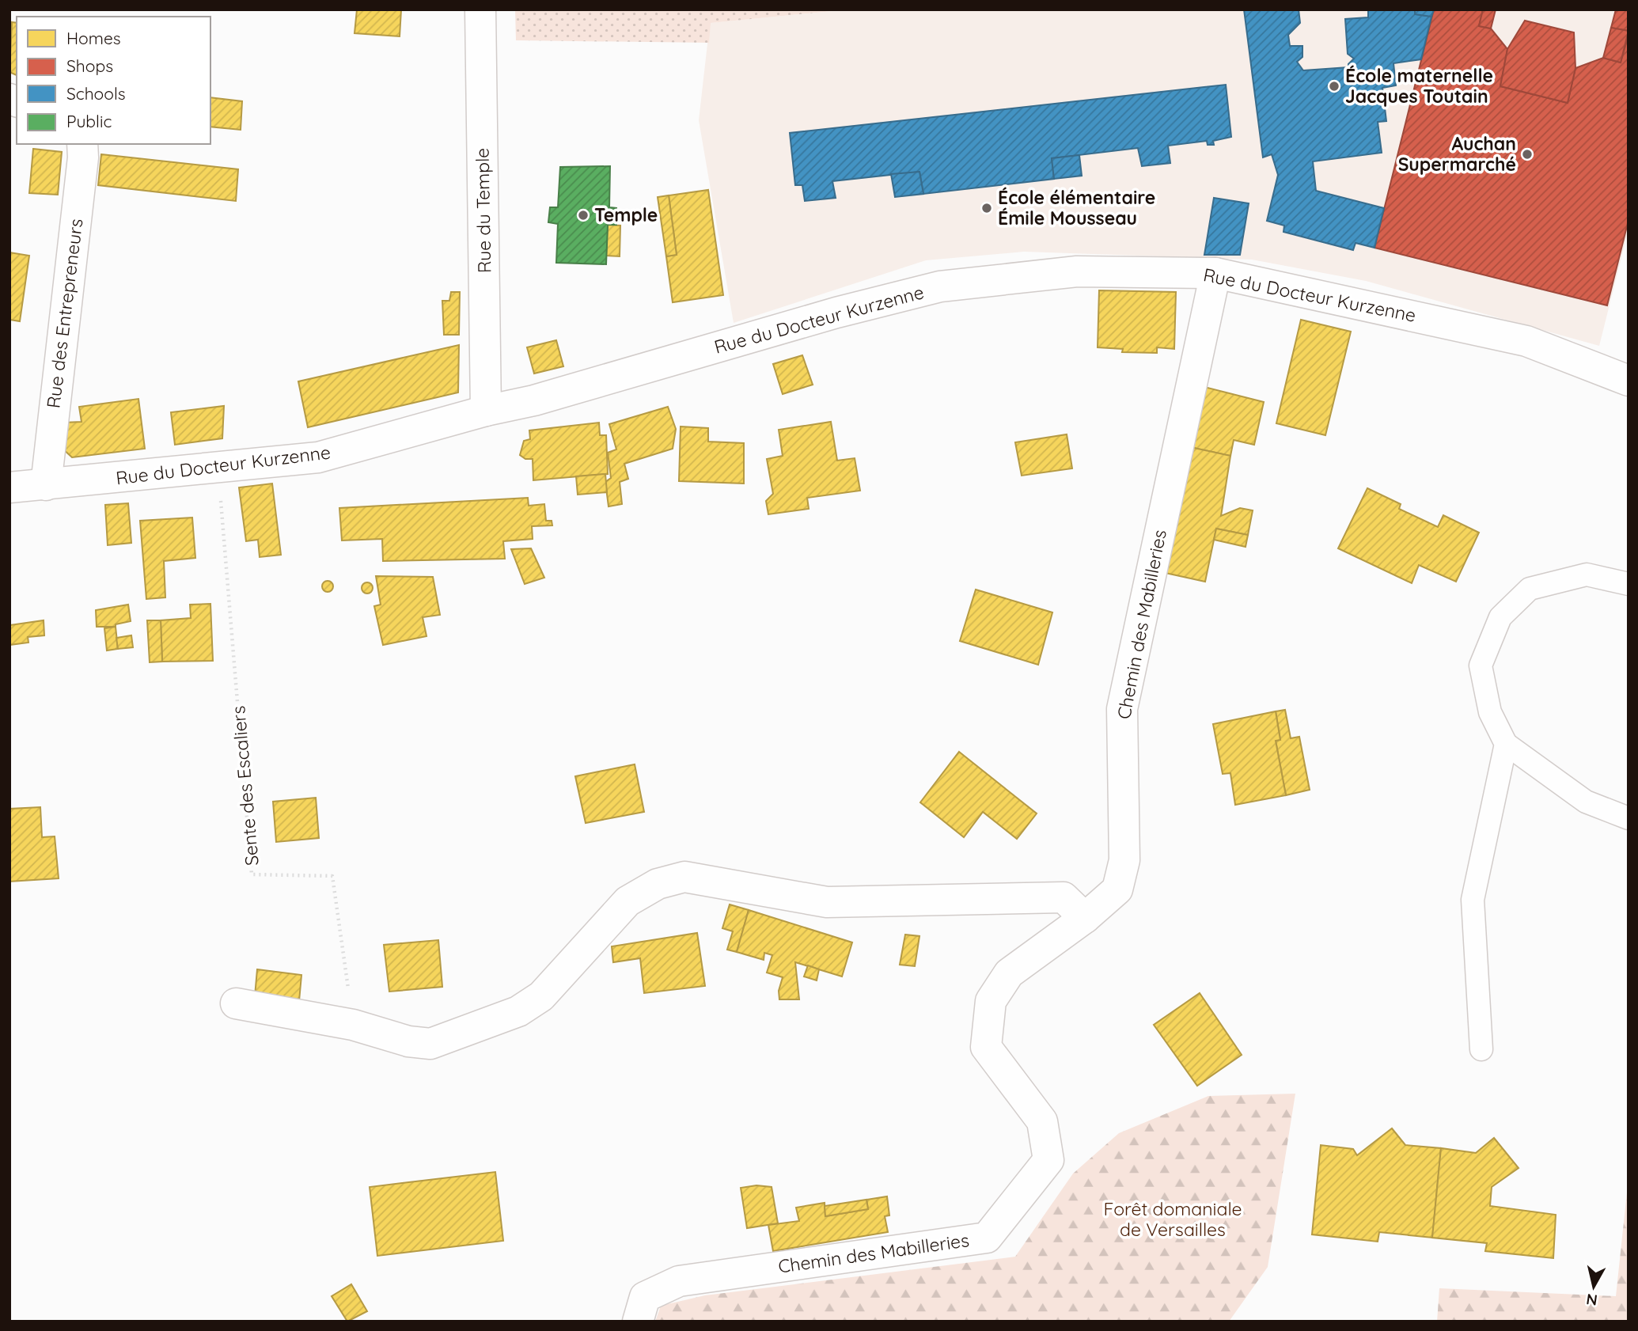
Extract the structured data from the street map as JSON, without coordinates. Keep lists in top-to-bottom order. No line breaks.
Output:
{"streets":{"street":["Rue du Temple","Rue du Docteur Kurzenne","Rue des Entrepreneurs","Chemin des Mabilleries"],"path":["Sente des Escaliers"]},"crossings":[["Rue du Temple","Rue du Docteur Kurzenne"],["Rue du Docteur Kurzenne","Rue des Entrepreneurs"],["Rue du Docteur Kurzenne","Chemin des Mabilleries"],["Rue du Docteur Kurzenne","Sente des Escaliers"]],"parks":["Forêt domaniale de Versailles"],"places":["École maternelle Jacques Toutain","Auchan Supermarché","École élémentaire Émile Mousseau","Temple"],"legend":["Homes","Shops","Schools","Public"],"north":"bottom"}
